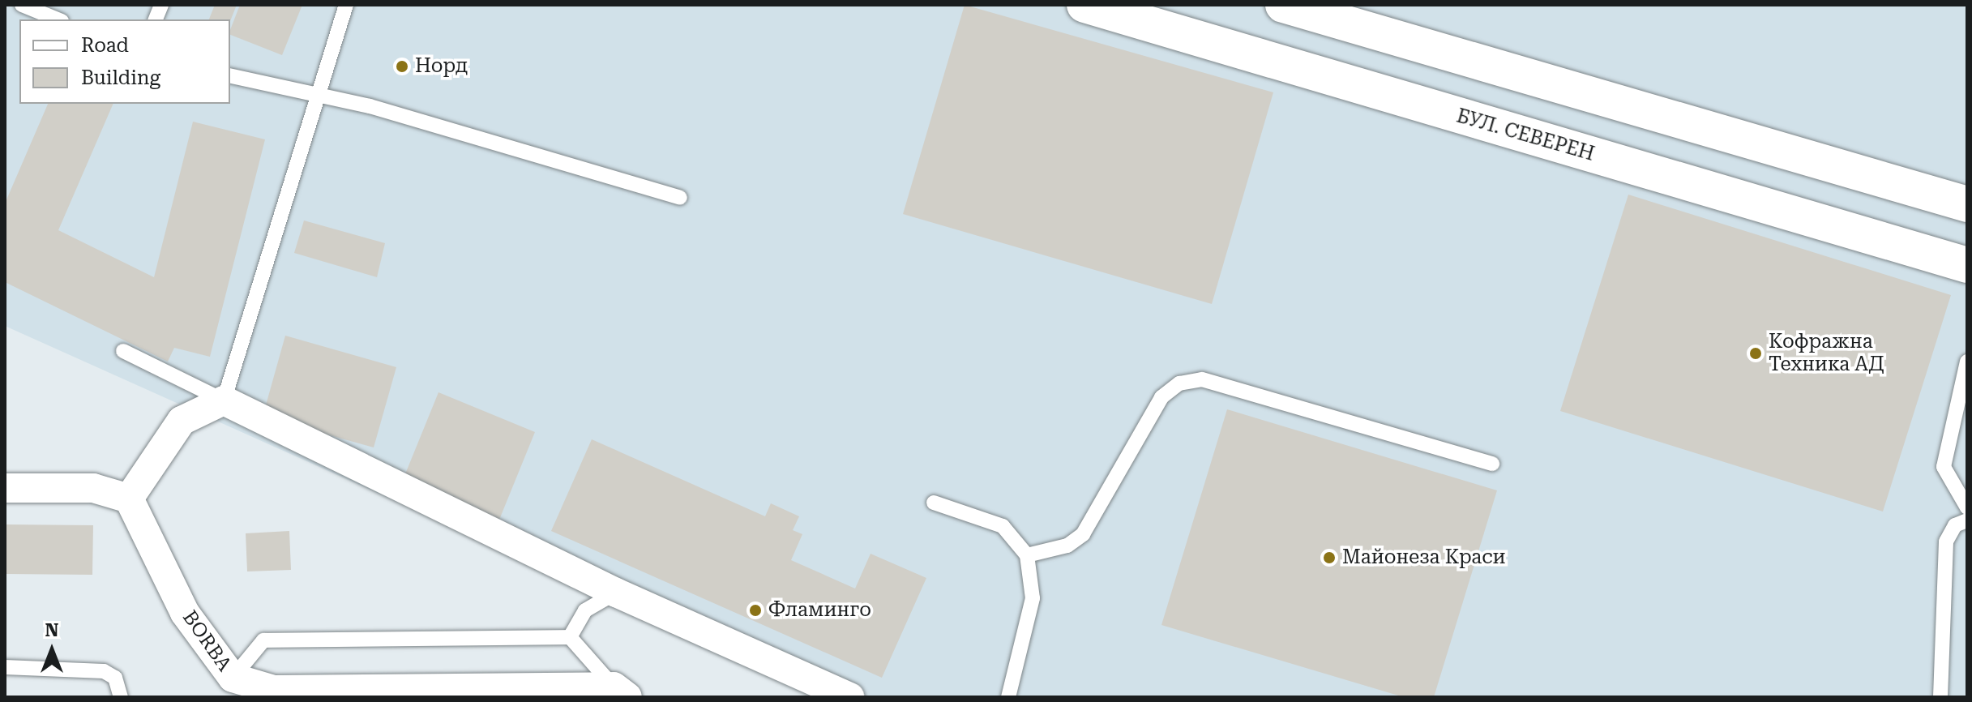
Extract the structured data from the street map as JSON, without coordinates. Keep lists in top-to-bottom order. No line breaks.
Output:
{"streets":{"main road":["БУЛ. СЕВЕРЕН"],"street":["BORBA"]},"places":["Норд","Кофражна Техника АД","Майонеза Краси","Фламинго"],"legend":["Road","Building"],"north":"top"}
